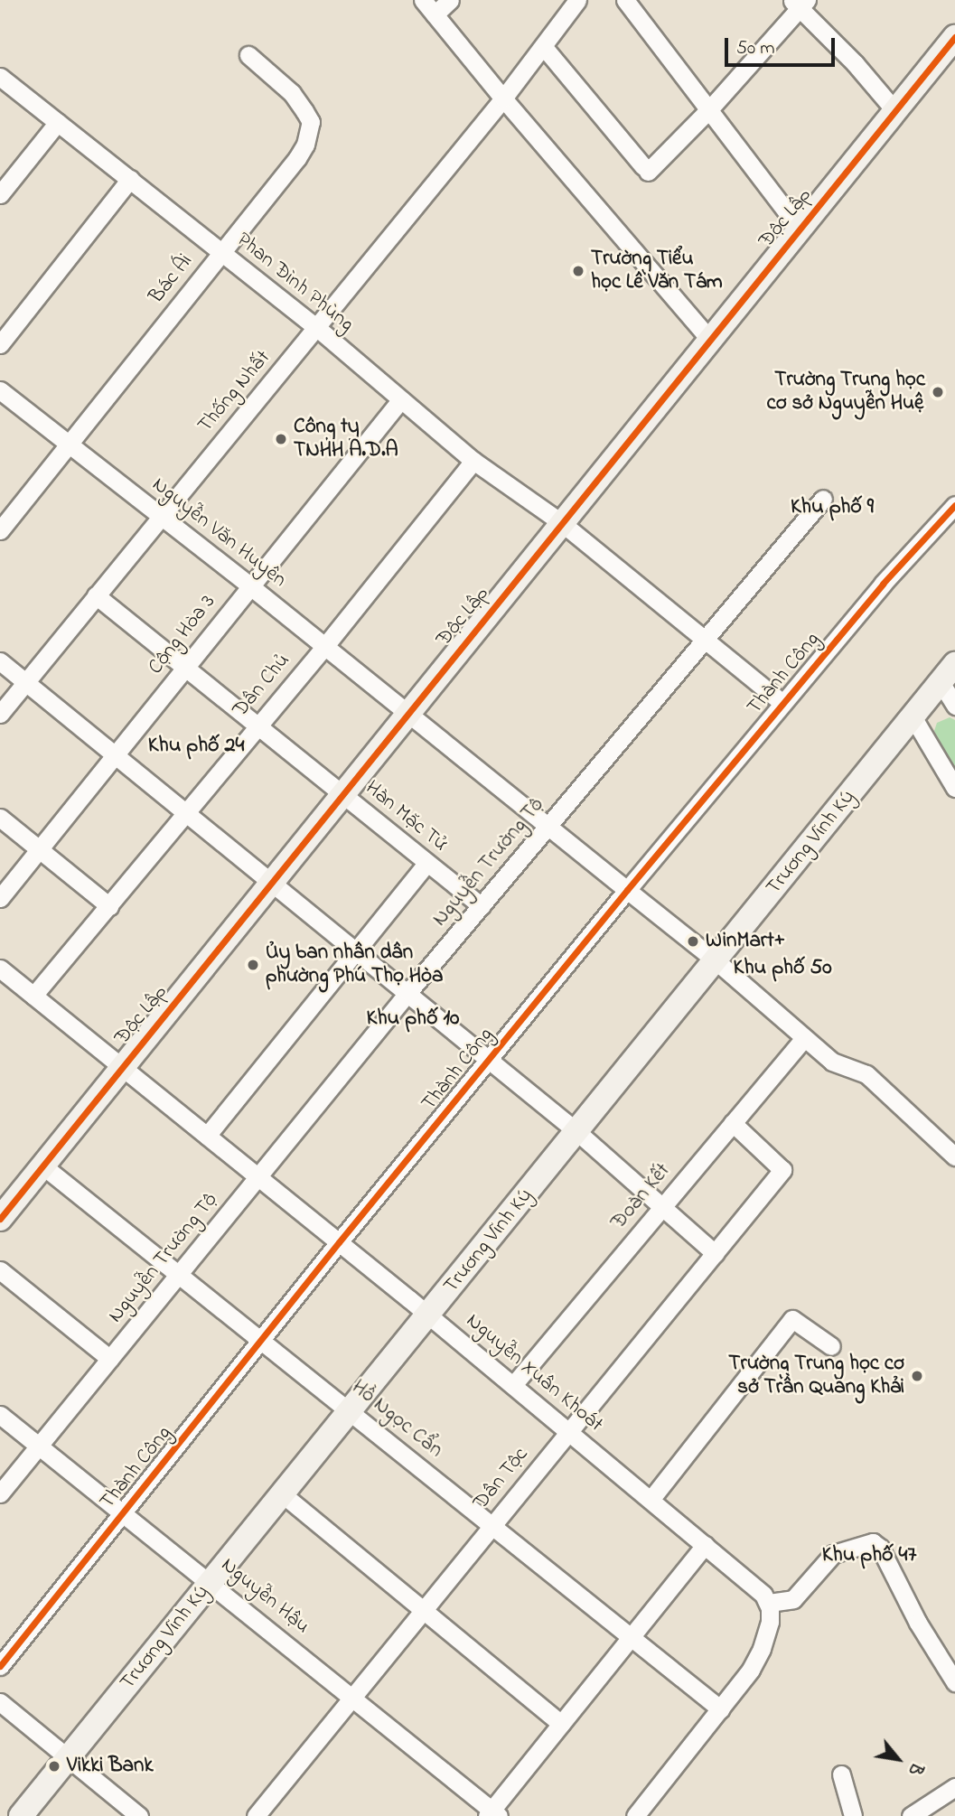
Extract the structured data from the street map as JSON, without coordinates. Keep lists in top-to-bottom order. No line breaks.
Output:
{"streets":{"street":["Độc Lập","Bác Ái","Phan Đình Phùng","Thống Nhất","Nguyễn Văn Huyên","Cộng Hòa 3","Thành Công","Dân Chủ","Hàn Mặc Tử","Trương Vĩnh Ký","Nguyễn Trường Tộ","Đoàn Kết","Nguyễn Xuân Khoát","Hồ Ngọc Cẩn","Dân Tộc","Nguyễn Hậu"]},"crossings":[["Độc Lập","Phan Đình Phùng"],["Độc Lập","Nguyễn Văn Huyên"],["Độc Lập","Hàn Mặc Tử"],["Độc Lập","Nguyễn Xuân Khoát"],["Độc Lập","Hồ Ngọc Cẩn"],["Bác Ái","Phan Đình Phùng"],["Bác Ái","Nguyễn Văn Huyên"],["Phan Đình Phùng","Thống Nhất"],["Phan Đình Phùng","Cộng Hòa 3"],["Phan Đình Phùng","Thành Công"],["Phan Đình Phùng","Dân Chủ"],["Phan Đình Phùng","Nguyễn Trường Tộ"],["Thống Nhất","Nguyễn Văn Huyên"],["Thống Nhất","Hàn Mặc Tử"],["Nguyễn Văn Huyên","Cộng Hòa 3"],["Nguyễn Văn Huyên","Thành Công"],["Nguyễn Văn Huyên","Dân Chủ"],["Nguyễn Văn Huyên","Trương Vĩnh Ký"],["Nguyễn Văn Huyên","Nguyễn Trường Tộ"],["Nguyễn Văn Huyên","Đoàn Kết"],["Cộng Hòa 3","Hàn Mặc Tử"],["Thành Công","Nguyễn Xuân Khoát"],["Thành Công","Hồ Ngọc Cẩn"],["Thành Công","Nguyễn Hậu"],["Dân Chủ","Hàn Mặc Tử"],["Dân Chủ","Nguyễn Xuân Khoát"],["Hàn Mặc Tử","Nguyễn Trường Tộ"],["Trương Vĩnh Ký","Nguyễn Xuân Khoát"],["Trương Vĩnh Ký","Hồ Ngọc Cẩn"],["Trương Vĩnh Ký","Nguyễn Hậu"],["Nguyễn Trường Tộ","Nguyễn Xuân Khoát"],["Nguyễn Trường Tộ","Hồ Ngọc Cẩn"],["Nguyễn Trường Tộ","Nguyễn Hậu"],["Đoàn Kết","Nguyễn Xuân Khoát"],["Đoàn Kết","Dân Tộc"],["Nguyễn Xuân Khoát","Dân Tộc"],["Hồ Ngọc Cẩn","Dân Tộc"],["Dân Tộc","Nguyễn Hậu"]],"districts":["Khu phố 9","Khu phố 24","Khu phố 50","Khu phố 10","Khu phố 47"],"places":["Trường Tiểu học Lê Văn Tám","Trường Trung học cơ sở Nguyễn Huệ","Công ty TNHH A.D.A","WinMart+","Ủy ban nhân dân phường Phú Thọ Hòa","Trường Trung học cơ sở Trần Quang Khải","Vikki Bank"],"scale_bar":"50 m","north":"bottom right"}
